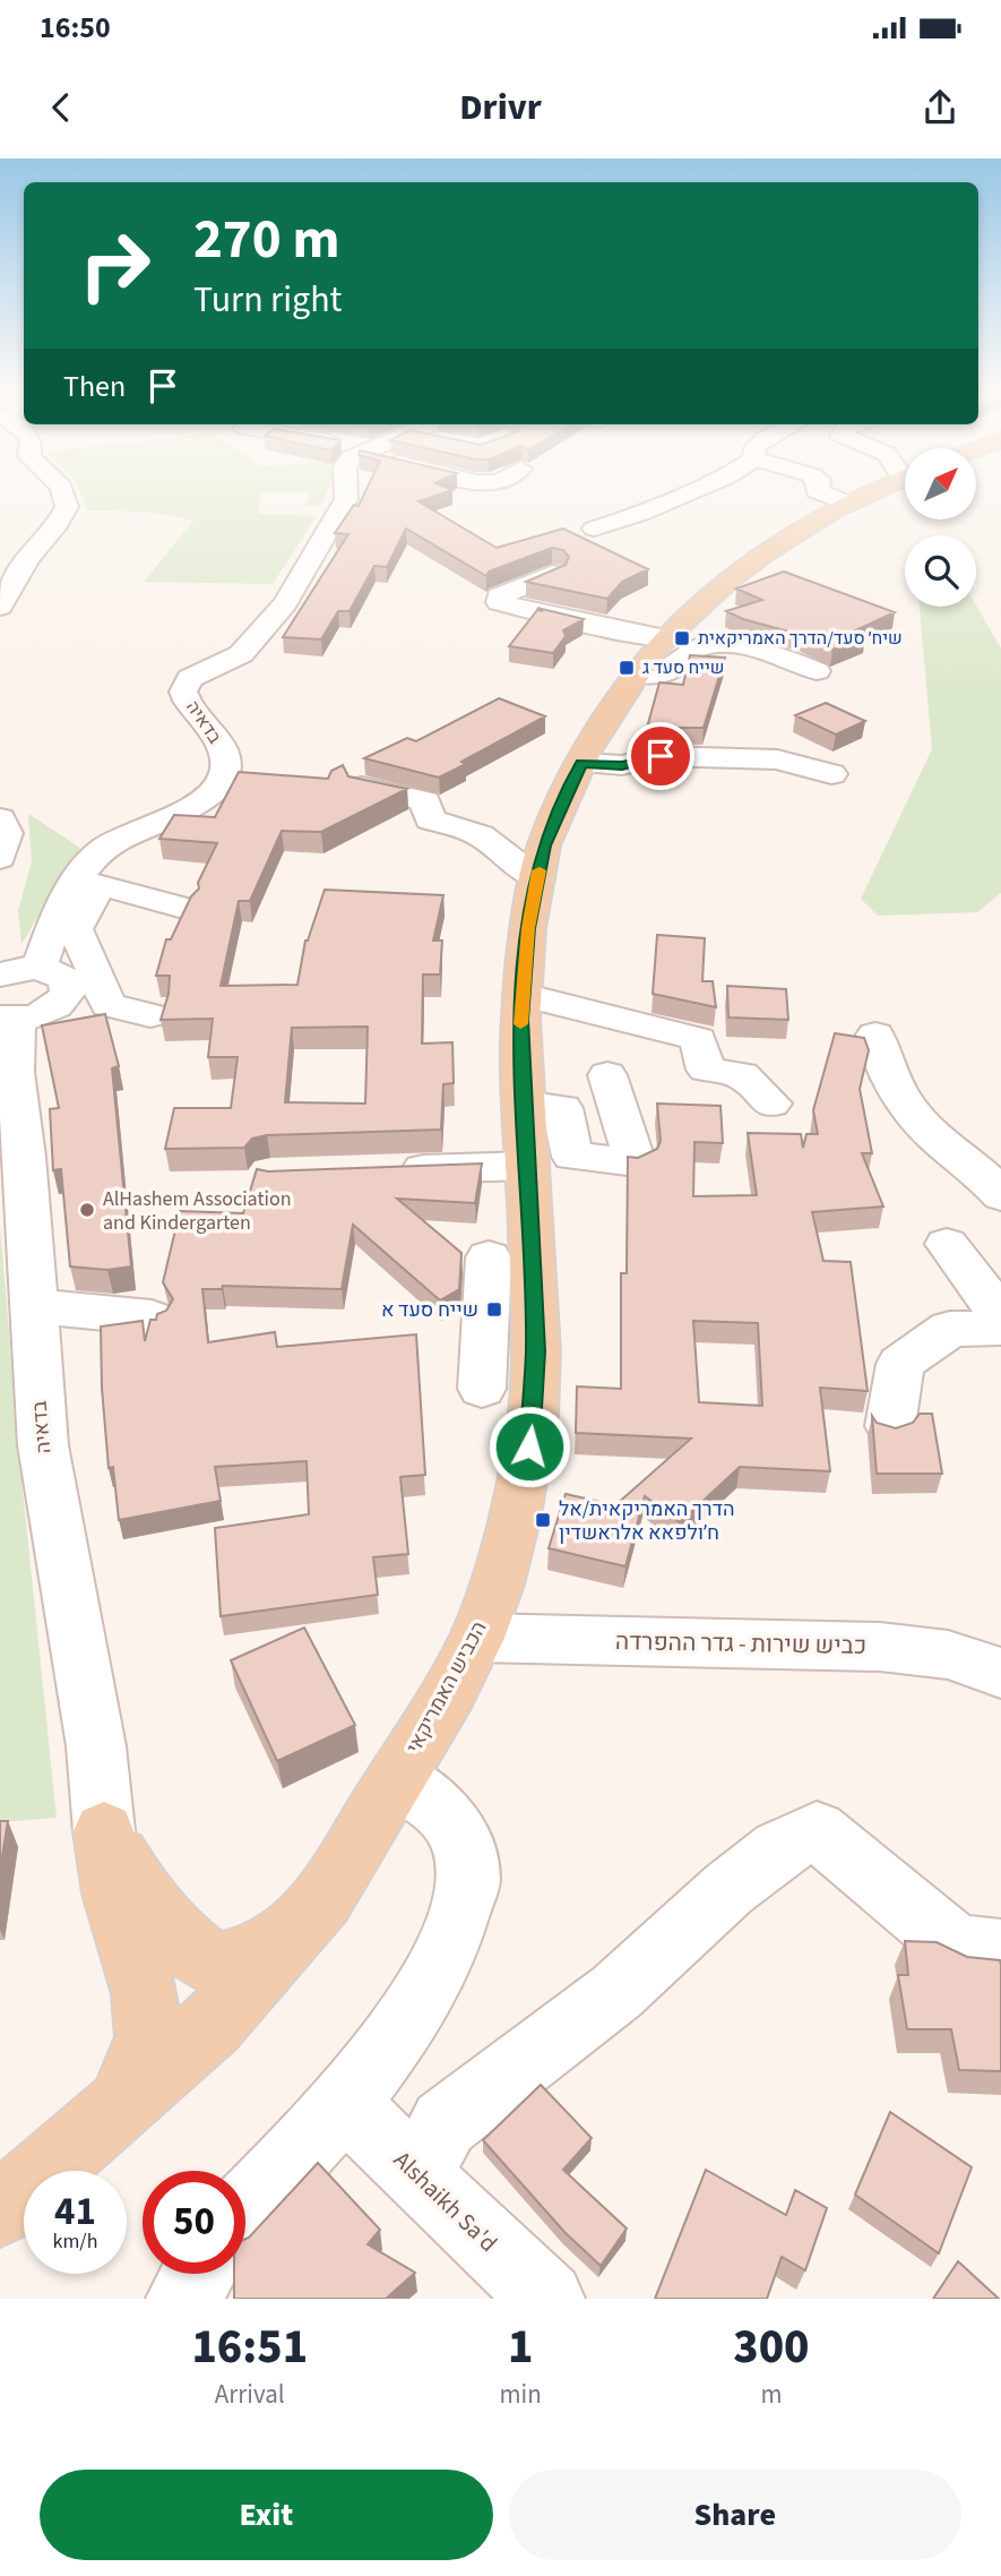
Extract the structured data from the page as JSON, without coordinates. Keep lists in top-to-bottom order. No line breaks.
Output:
{"streets":{"main road":["הכביש האמריקאי"],"street":["בדאיה","כביש שירות - גדר ההפרדה","Alshaikh Sa'd"]},"crossings":[["כביש שירות - גדר ההפרדה","הכביש האמריקאי"]],"places":{"transit":["שיח׳ סעד/הדרך האמריקאית","שייח סעד ג","שייח סעד א","הדרך האמריקאית/אל ח׳ולפאא אלראשדין"],"other":["AlHashem Association and Kindergarten"]},"north":"top right","page":{"status":"16:50","header":"Drivr","turn":["270 m","Turn right"],"then":"Then","speed":"41 km/h","limit":"50","eta":["16:51","Arrival","1","min","300","m"],"buttons":["Exit","Share"]}}
